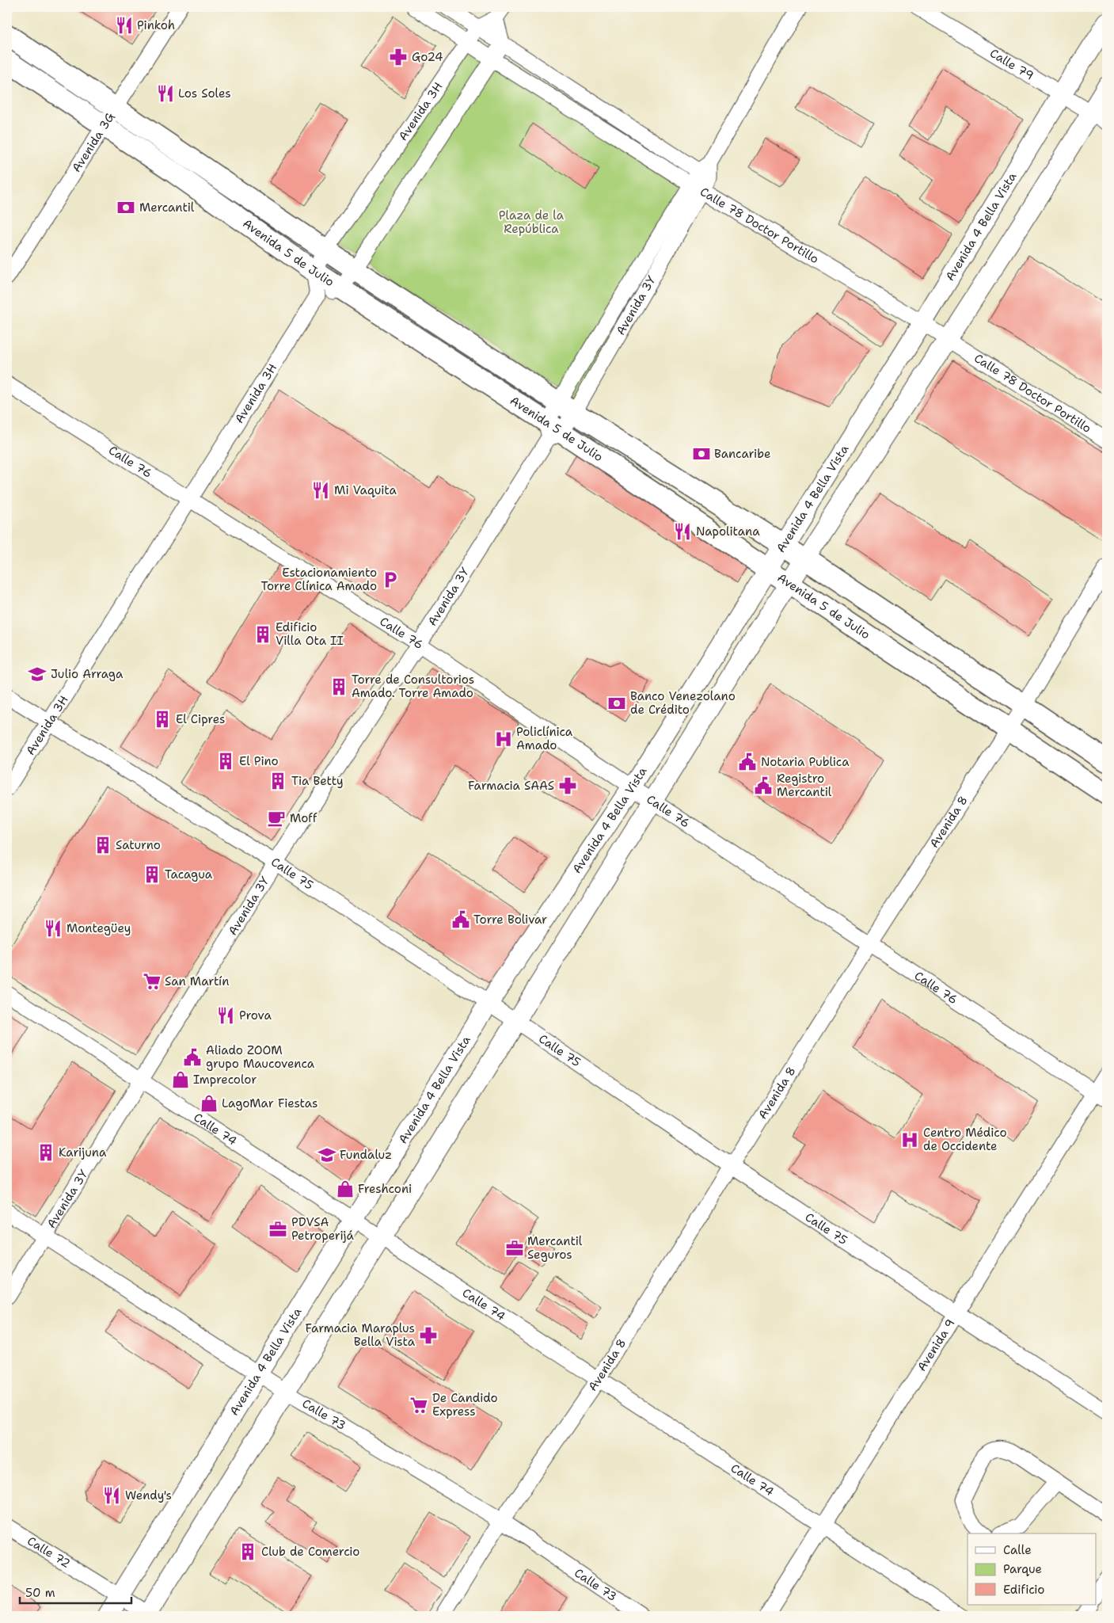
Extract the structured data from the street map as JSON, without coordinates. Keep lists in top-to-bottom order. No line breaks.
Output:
{"streets":{"main road":["Avenida 5 de Julio"],"street":["Calle 79","Avenida 3H","Avenida 3G","Calle 78 Doctor Portillo","Avenida 4 Bella Vista","Avenida 3Y","Calle 76","Avenida 8","Calle 75","Calle 74","Avenida 9","Calle 73","Calle 72"]},"crossings":[["Calle 79","Avenida 4 Bella Vista"],["Avenida 3H","Calle 78 Doctor Portillo"],["Avenida 3H","Avenida 5 de Julio"],["Avenida 3H","Calle 76"],["Avenida 3H","Calle 75"],["Avenida 3G","Avenida 5 de Julio"],["Calle 78 Doctor Portillo","Avenida 4 Bella Vista"],["Calle 78 Doctor Portillo","Avenida 3Y"],["Avenida 4 Bella Vista","Avenida 5 de Julio"],["Avenida 4 Bella Vista","Calle 76"],["Avenida 4 Bella Vista","Calle 75"],["Avenida 4 Bella Vista","Calle 74"],["Avenida 4 Bella Vista","Calle 73"],["Avenida 4 Bella Vista","Calle 72"],["Avenida 5 de Julio","Avenida 3Y"],["Avenida 5 de Julio","Avenida 8"],["Avenida 3Y","Calle 76"],["Avenida 3Y","Calle 75"],["Avenida 3Y","Calle 74"],["Avenida 3Y","Calle 73"],["Calle 76","Avenida 8"],["Calle 76","Avenida 9"],["Avenida 8","Calle 75"],["Avenida 8","Calle 74"],["Avenida 8","Calle 73"],["Calle 75","Avenida 9"],["Calle 74","Avenida 9"]],"parks":["Plaza de la República"],"places":{"restaurant":["Pinkoh","Los Soles","Mi Vaquita","Napolitana","Montegüey","Prova","Wendy's"],"pharmacy":["Go24","Farmacia SAAS","Farmacia Maraplus Bella Vista"],"bank":["Mercantil","Bancaribe","Banco Venezolano de Crédito"],"parking":["Estacionamiento Torre Clínica Amado"],"building":["Edificio Villa Ota II","Torre de Consultorios Amado. Torre Amado","El Cipres","El Pino","Tia Betty","Saturno","Tacagua","Karijuna","Club de Comercio"],"school or university":["Julio Arraga","Fundaluz"],"hospital":["Policlínica Amado","Centro Médico de Occidente"],"public building":["Notaria Publica","Registro Mercantil","Torre Bolivar","Aliado ZOOM grupo Maucovenca"],"cafe":["Moff"],"supermarket":["San Martín","De Candido Express"],"shop":["Imprecolor","LagoMar Fiestas","Freshconi"],"office":["PDVSA Petroperijá","Mercantil Seguros"]},"legend":["Calle","Parque","Edificio"],"scale_bar":"50 m"}
